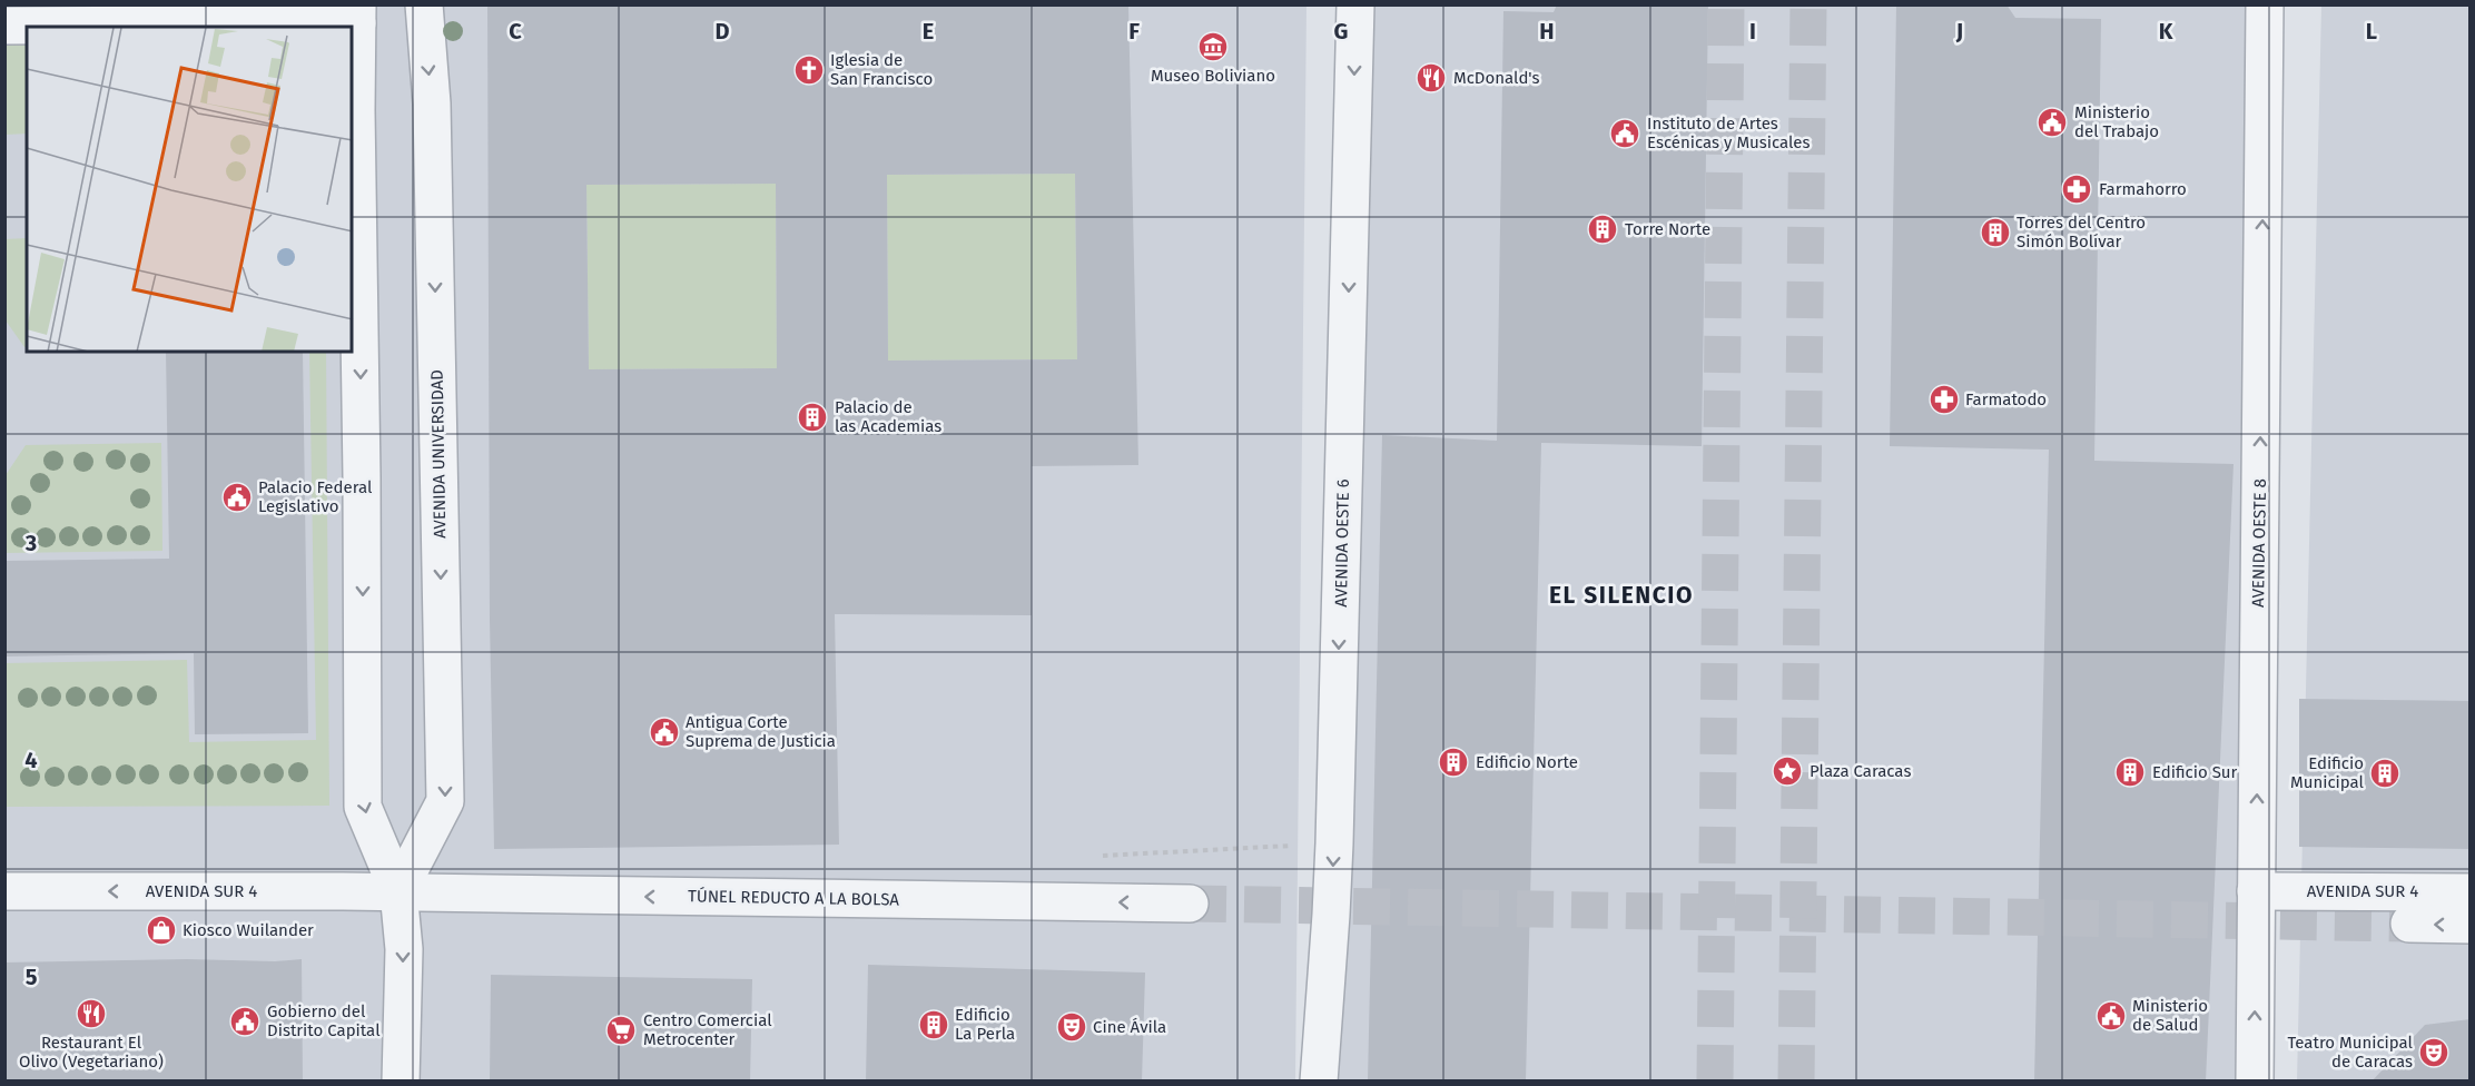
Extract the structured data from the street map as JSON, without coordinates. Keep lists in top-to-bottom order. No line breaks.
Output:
{"streets":{"street":["AVENIDA UNIVERSIDAD","AVENIDA OESTE 6","AVENIDA OESTE 8","AVENIDA SUR 4","TÚNEL REDUCTO A LA BOLSA"]},"crossings":[["AVENIDA UNIVERSIDAD","AVENIDA SUR 4"],["AVENIDA UNIVERSIDAD","TÚNEL REDUCTO A LA BOLSA"],["AVENIDA OESTE 8","AVENIDA SUR 4"],["AVENIDA SUR 4","TÚNEL REDUCTO A LA BOLSA"]],"one_way":["AVENIDA OESTE 6","AVENIDA OESTE 8","AVENIDA SUR 4","TÚNEL REDUCTO A LA BOLSA"],"districts":["EL SILENCIO"],"places":{"museum":["Museo Boliviano"],"church":["Iglesia de San Francisco"],"restaurant":["McDonald's","Restaurant El Olivo (Vegetariano)"],"public building":["Ministerio del Trabajo","Instituto de Artes Escénicas y Musicales","Palacio Federal Legislativo","Antigua Corte Suprema de Justicia","Ministerio de Salud","Gobierno del Distrito Capital"],"pharmacy":["Farmahorro","Farmatodo"],"building":["Torre Norte","Torres del Centro Simón Bolívar","Palacio de las Academias","Edificio Norte","Edificio Sur","Edificio Municipal","Edificio La Perla"],"place":["Plaza Caracas"],"shop":["Kiosco Wuilander"],"theatre":["Cine Ávila","Teatro Municipal de Caracas"],"supermarket":["Centro Comercial Metrocenter"]},"grid":{"columns":["C","D","E","F","G","H","I","J","K","L"],"rows":["3","4","5"]}}
